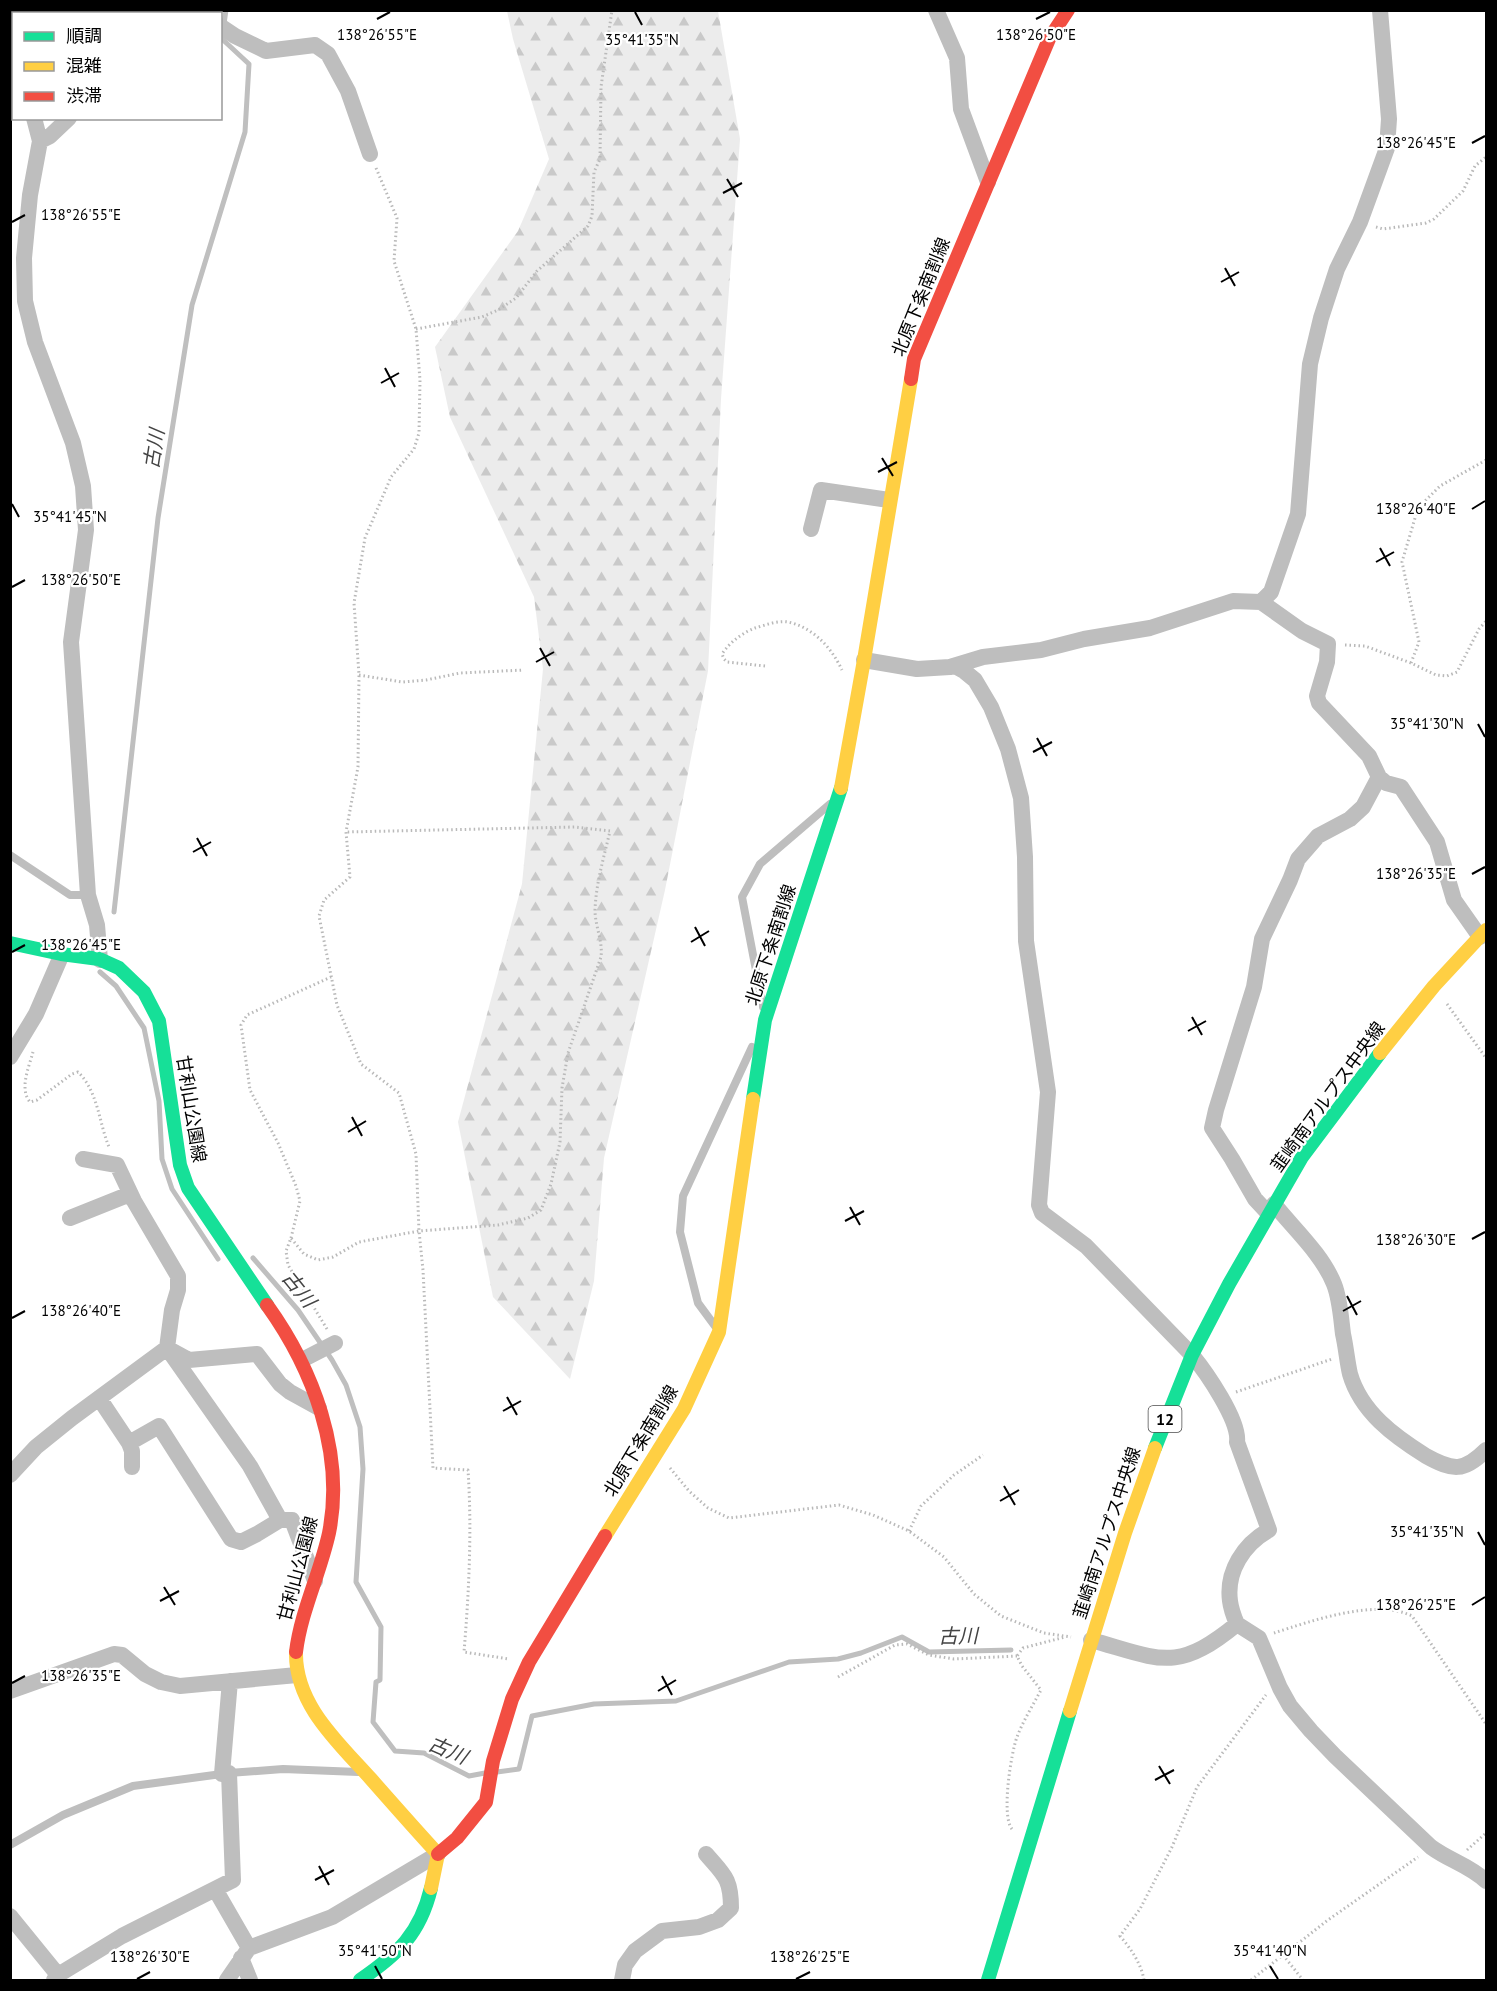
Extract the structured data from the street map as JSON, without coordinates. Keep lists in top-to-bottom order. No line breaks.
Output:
{"streets":{"main road":["北原下条南割線","韮崎南アルプス中央線","甘利山公園線","12"]},"crossings":[["北原下条南割線","甘利山公園線"]],"water":["古川"],"legend":["順調","混雑","渋滞"],"coordinates":["138°26'55\"E","138°26'50\"E","35°41'35\"N","138°26'45\"E","138°26'40\"E","35°41'45\"N","35°41'30\"N","138°26'35\"E","138°26'30\"E","138°26'25\"E","35°41'50\"N","35°41'40\"N"]}
